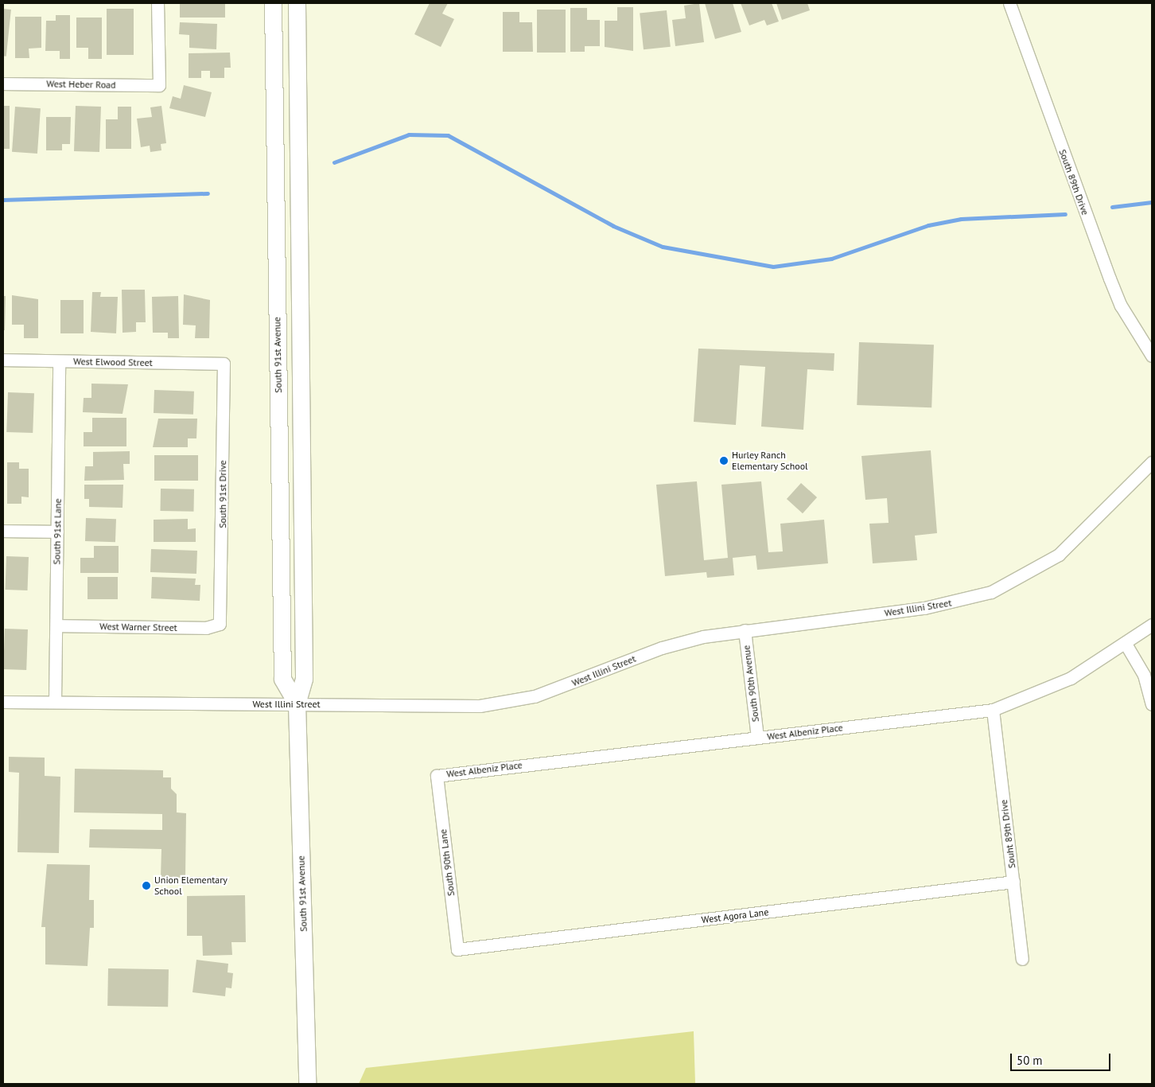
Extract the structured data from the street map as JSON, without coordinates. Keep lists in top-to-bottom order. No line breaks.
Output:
{"streets":{"main road":["South 91st Avenue"],"street":["West Heber Road","South 89th Drive","West Elwood Street","South 91st Drive","South 91st Lane","West Illini Street","West Warner Street","South 90th Avenue","West Albeniz Place","Souht 89th Drive","South 90th Lane","West Agora Lane"]},"crossings":[["South 91st Avenue","West Illini Street"],["West Elwood Street","South 91st Drive"],["West Elwood Street","South 91st Lane"],["South 91st Drive","West Warner Street"],["South 91st Lane","West Illini Street"],["South 91st Lane","West Warner Street"],["West Illini Street","South 90th Avenue"],["South 90th Avenue","West Albeniz Place"],["West Albeniz Place","Souht 89th Drive"],["West Albeniz Place","South 90th Lane"],["Souht 89th Drive","West Agora Lane"],["South 90th Lane","West Agora Lane"]],"places":["Hurley Ranch Elementary School","Union Elementary School"],"scale_bar":"50 m"}
